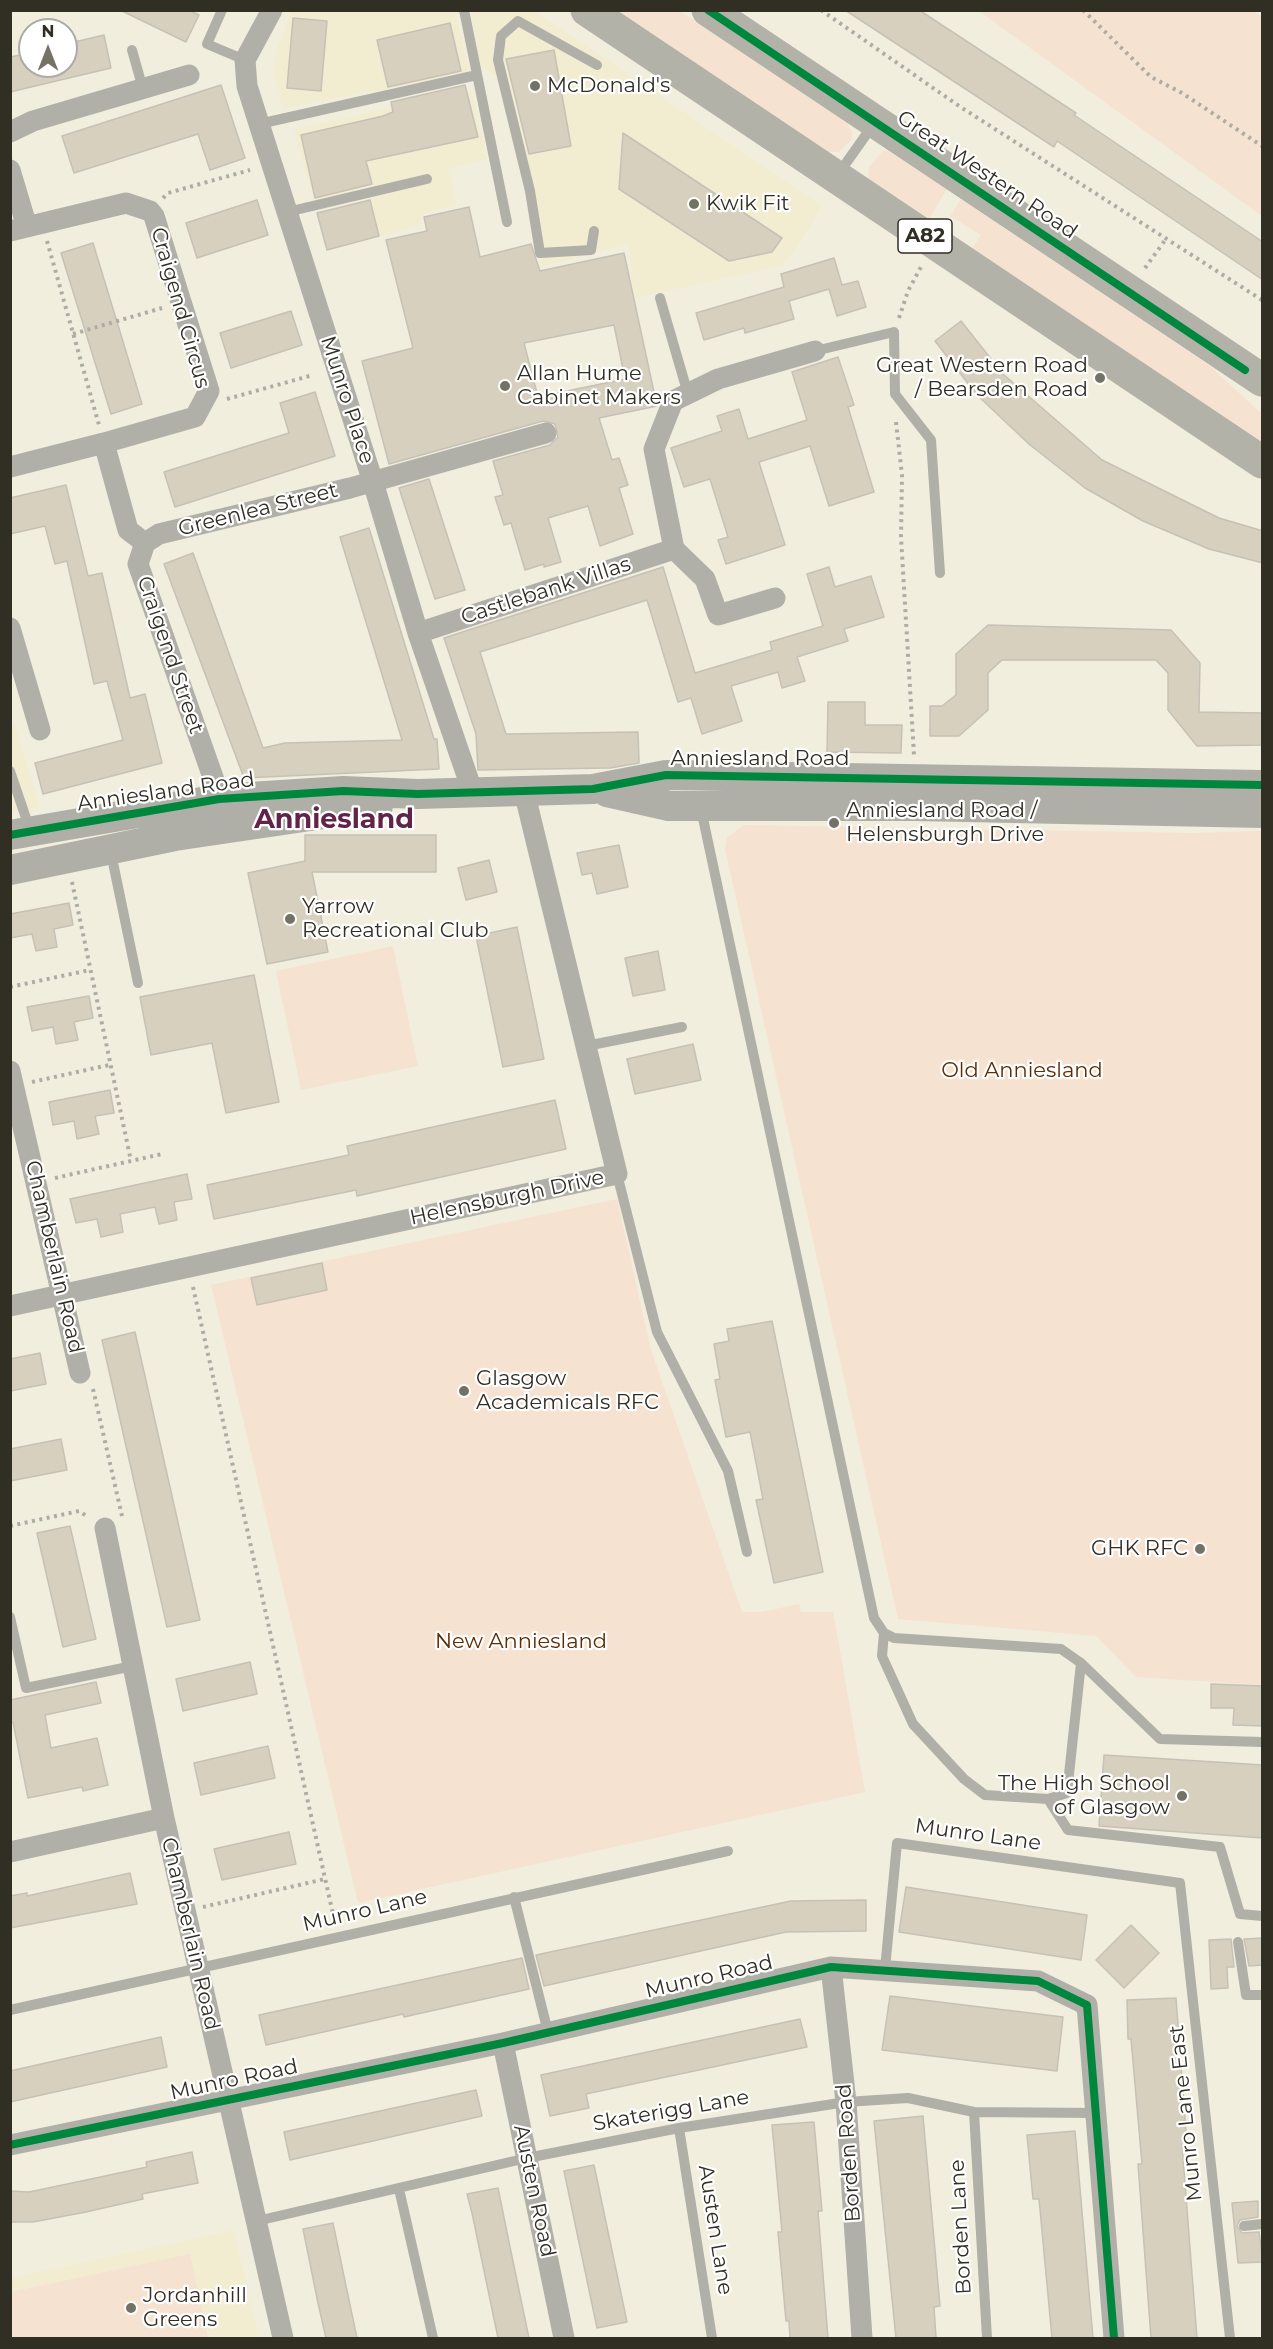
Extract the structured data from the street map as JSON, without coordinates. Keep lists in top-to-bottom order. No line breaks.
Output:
{"streets":{"main road":["Great Western Road","A82"],"street":["Craigend Circus","Munro Place","Greenlea Street","Castlebank Villas","Craigend Street","Anniesland Road","Helensburgh Drive","Chamberlain Road","Munro Road","Borden Road","Austen Road"],"lane":["Munro Lane","Skaterigg Lane","Munro Lane East","Borden Lane","Austen Lane"]},"crossings":[["Munro Place","Greenlea Street"],["Munro Place","Castlebank Villas"],["Munro Place","Anniesland Road"],["Greenlea Street","Craigend Street"],["Craigend Street","Anniesland Road"],["Anniesland Road","Helensburgh Drive"],["Helensburgh Drive","Chamberlain Road"],["Chamberlain Road","Munro Lane"],["Chamberlain Road","Munro Road"],["Chamberlain Road","Skaterigg Lane"],["Munro Lane","Munro Road"],["Munro Lane","Munro Lane East"],["Munro Road","Skaterigg Lane"],["Munro Road","Borden Road"],["Munro Road","Austen Road"],["Skaterigg Lane","Borden Road"],["Skaterigg Lane","Austen Road"],["Skaterigg Lane","Borden Lane"],["Skaterigg Lane","Austen Lane"]],"districts":["Anniesland"],"parks":["Old Anniesland","New Anniesland"],"places":["McDonald's","Kwik Fit","Great Western Road / Bearsden Road","Allan Hume Cabinet Makers","Anniesland Road / Helensburgh Drive","Yarrow Recreational Club","Glasgow Academicals RFC","GHK RFC","The High School of Glasgow","Jordanhill Greens"],"north":"top"}
